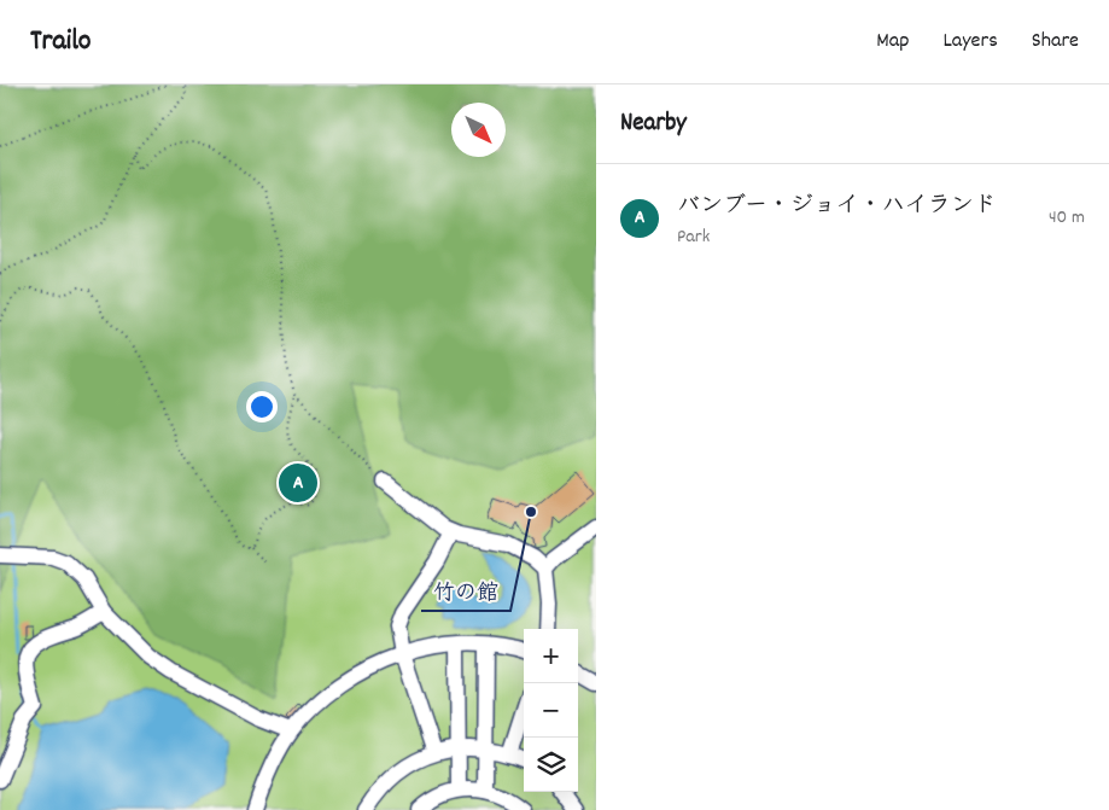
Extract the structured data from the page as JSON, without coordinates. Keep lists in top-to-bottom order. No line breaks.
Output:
{"places":["竹の館"],"north":"bottom right","page":{"header":"Trailo","nav":["Map","Layers","Share"],"heading":"Nearby","list":[{"mark":"A","name":"バンブー・ジョイ・ハイランド","note":"Park","value":"40 m"}],"pins":"A","map_buttons":["+","−"]}}
